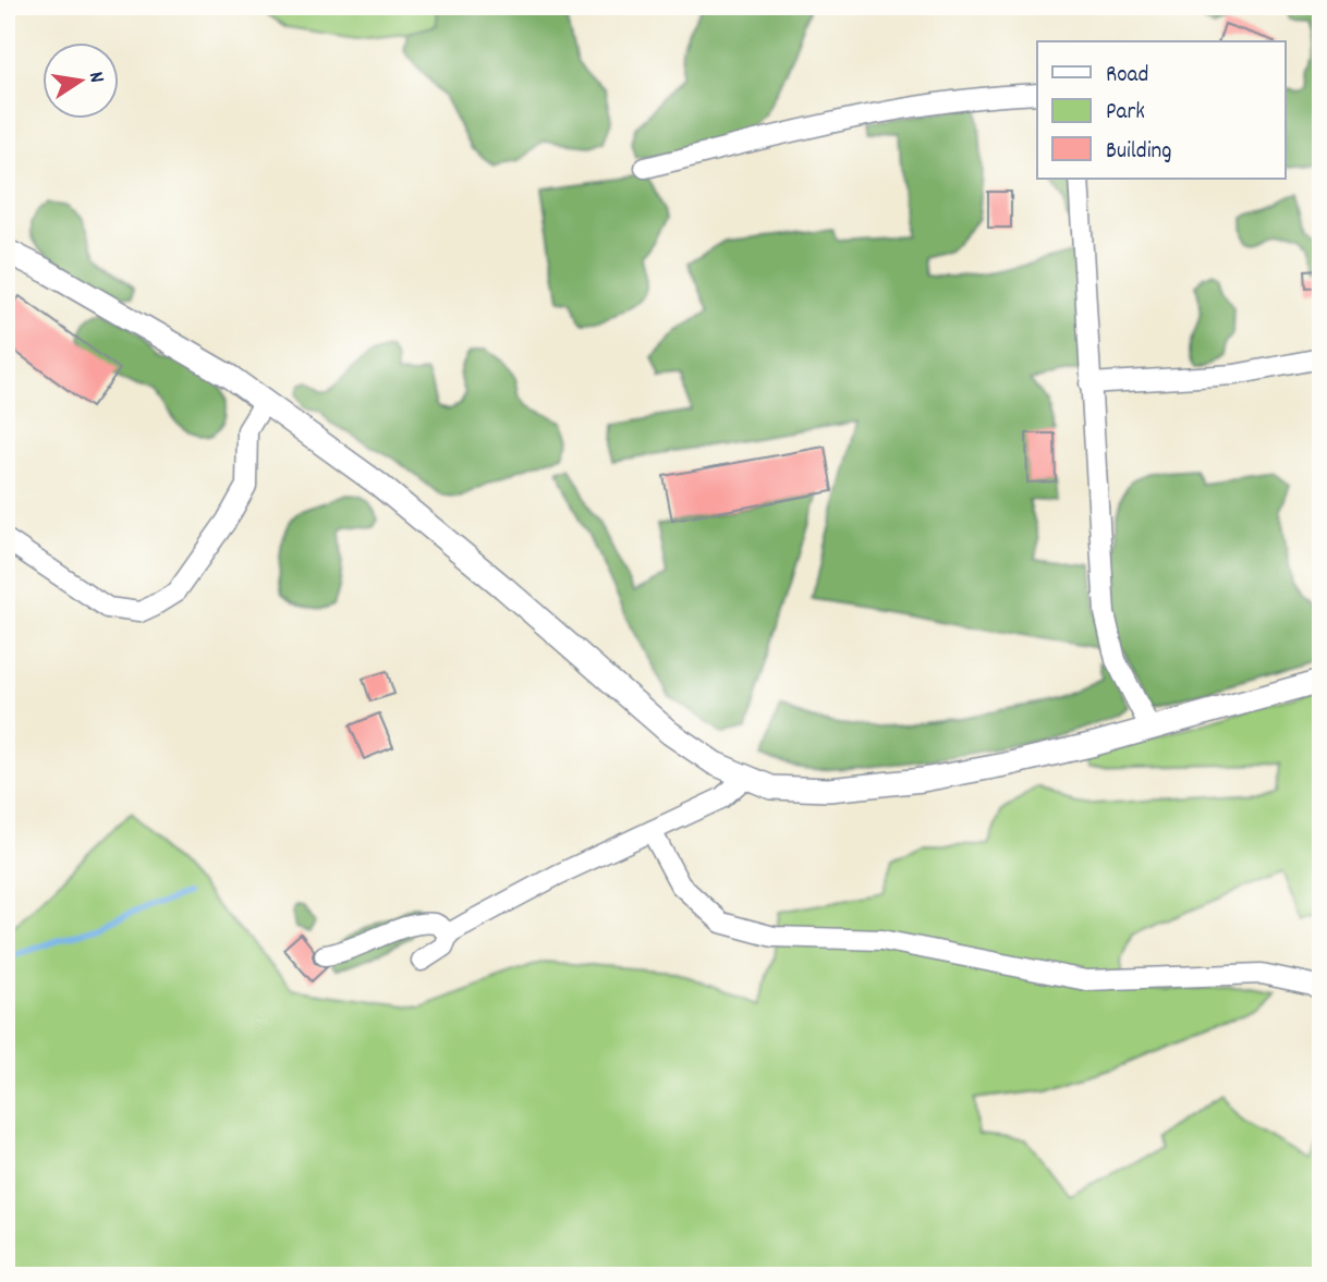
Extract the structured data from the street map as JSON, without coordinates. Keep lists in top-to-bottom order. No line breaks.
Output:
{"legend":["Road","Park","Building"],"north":"right"}
